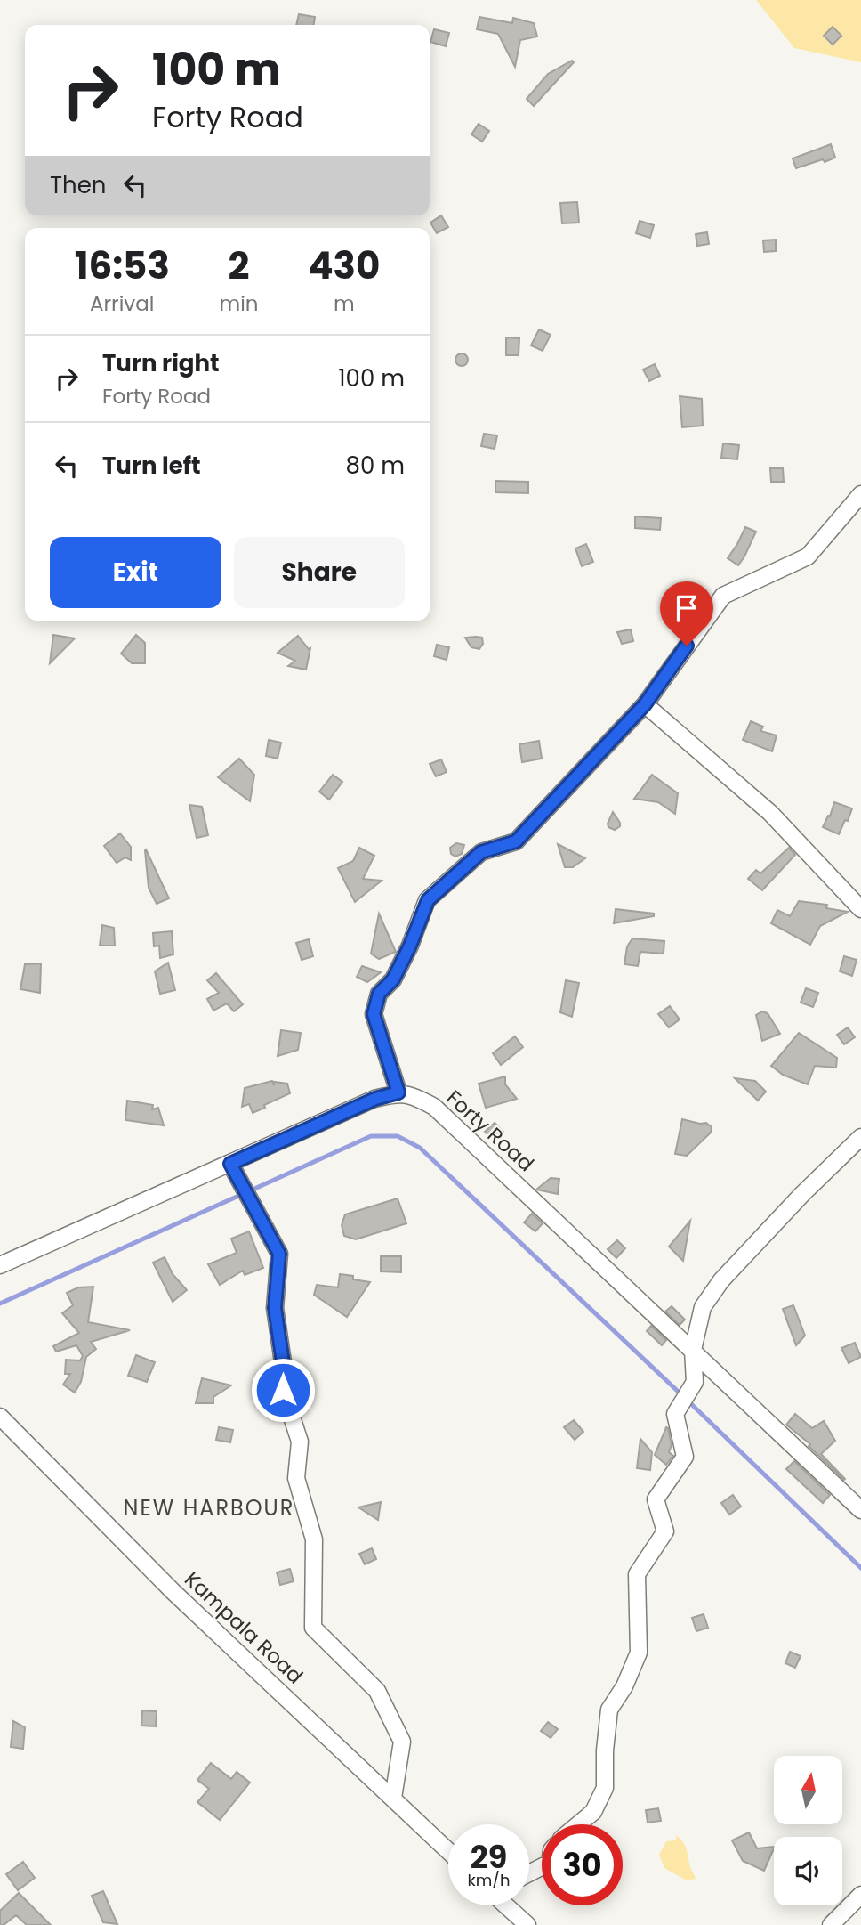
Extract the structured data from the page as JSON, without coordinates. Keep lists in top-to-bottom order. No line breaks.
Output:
{"streets":{"street":["Forty Road","Kampala Road"]},"districts":["NEW HARBOUR"],"north":"top","page":{"turn":["100 m","Forty Road"],"then":"Then","eta":["16:53","Arrival","2","min","430","m"],"list":[{"name":"Turn right","note":"Forty Road","value":"100 m"},{"name":"Turn left","value":"80 m"}],"buttons":["Exit","Share"],"speed":"29 km/h","limit":"30"}}
